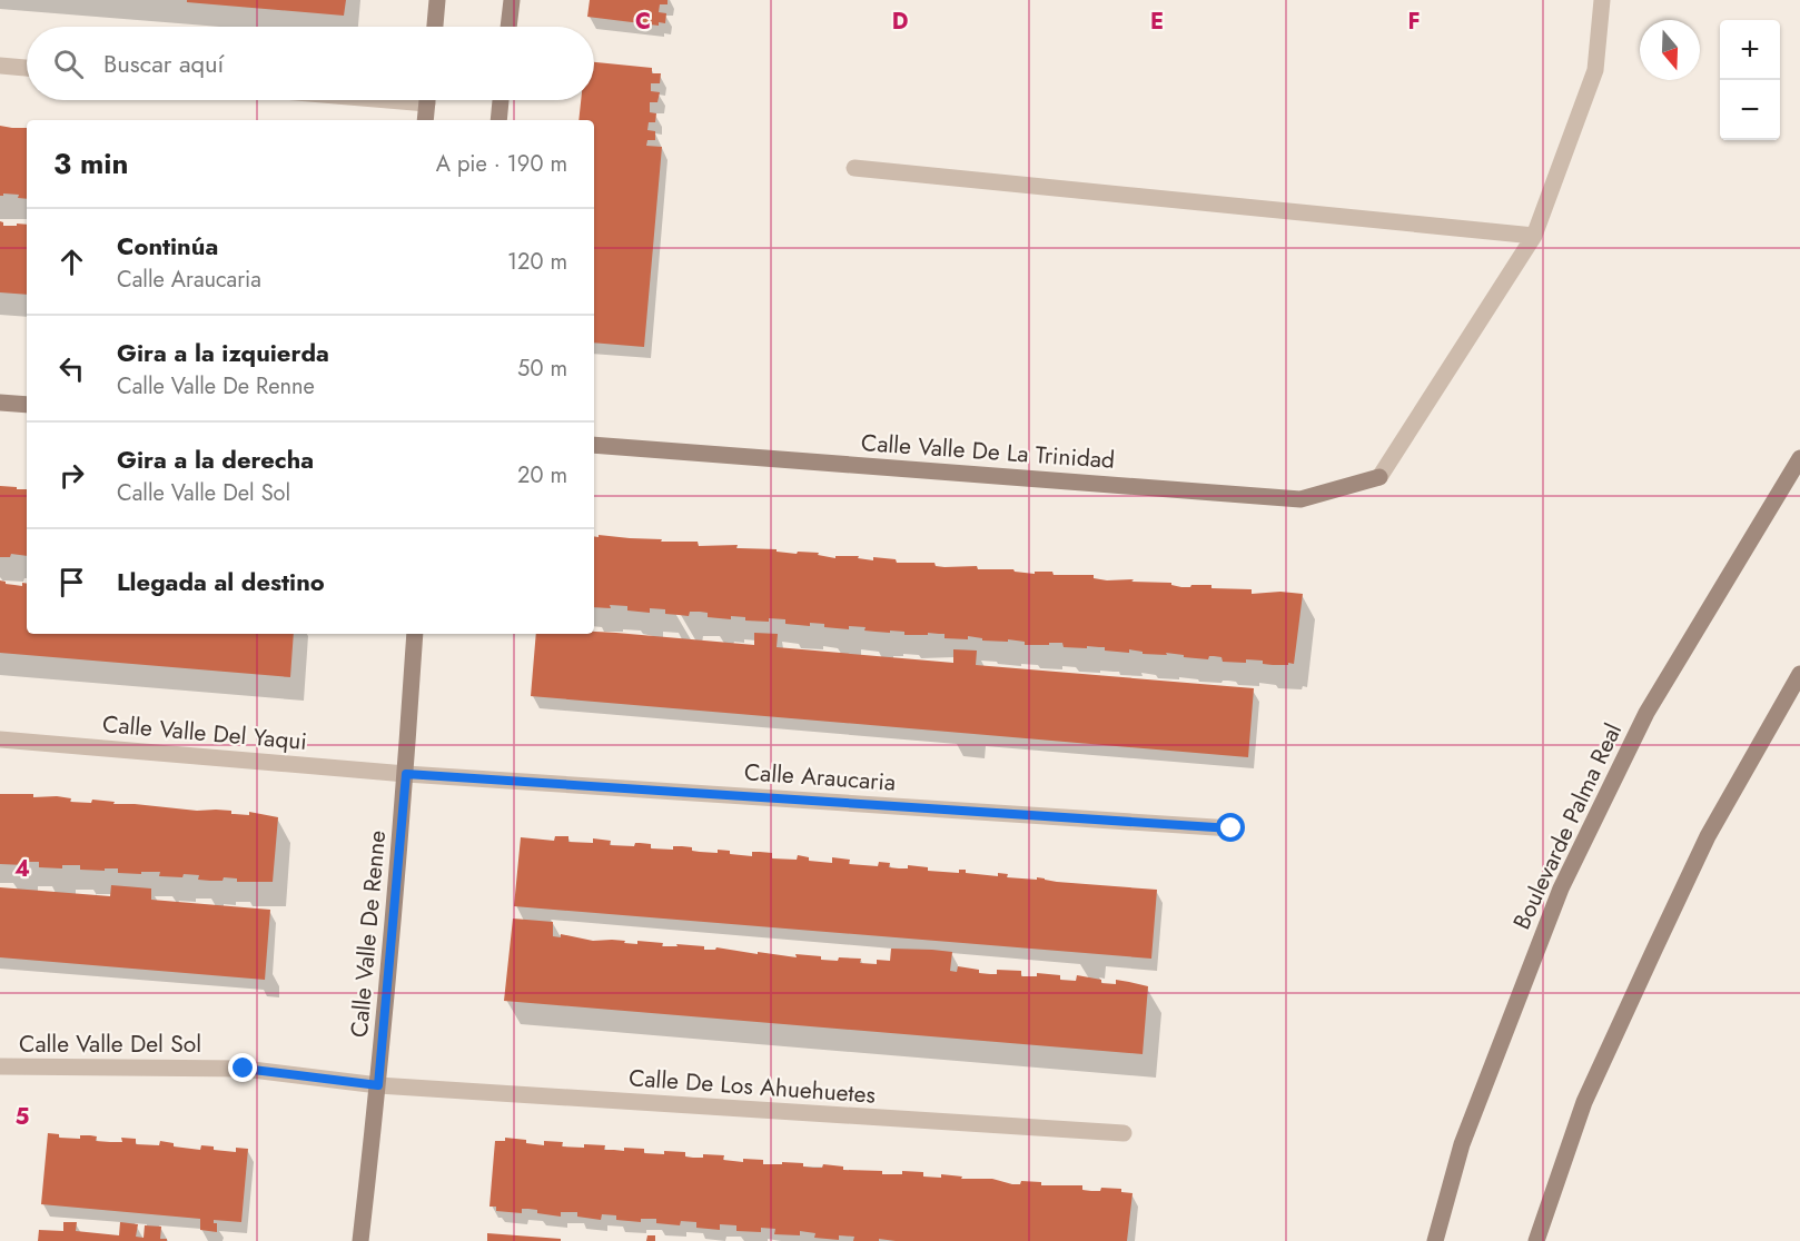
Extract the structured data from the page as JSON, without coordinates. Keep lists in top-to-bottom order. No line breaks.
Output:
{"streets":{"street":["Calle Valle De La Trinidad","Calle Valle Del Yaqui","Calle Araucaria","Boulevarde Palma Real","Calle Valle De Renne","Calle Valle Del Sol","Calle De Los Ahuehuetes"]},"crossings":[["Calle Valle Del Yaqui","Calle Araucaria"],["Calle Valle Del Yaqui","Calle Valle De Renne"],["Calle Araucaria","Calle Valle De Renne"],["Calle Valle De Renne","Calle Valle Del Sol"],["Calle Valle De Renne","Calle De Los Ahuehuetes"],["Calle Valle Del Sol","Calle De Los Ahuehuetes"]],"north":"bottom","page":{"map_buttons":["+","−"],"search":"Buscar aquí","heading":["3 min","A pie · 190 m"],"list":[["Continúa","Calle Araucaria","120 m"],["Gira a la izquierda","Calle Valle De Renne","50 m"],["Gira a la derecha","Calle Valle Del Sol","20 m"],"Llegada al destino"]},"grid":{"columns":["C","D","E","F"],"rows":["4","5"]}}
